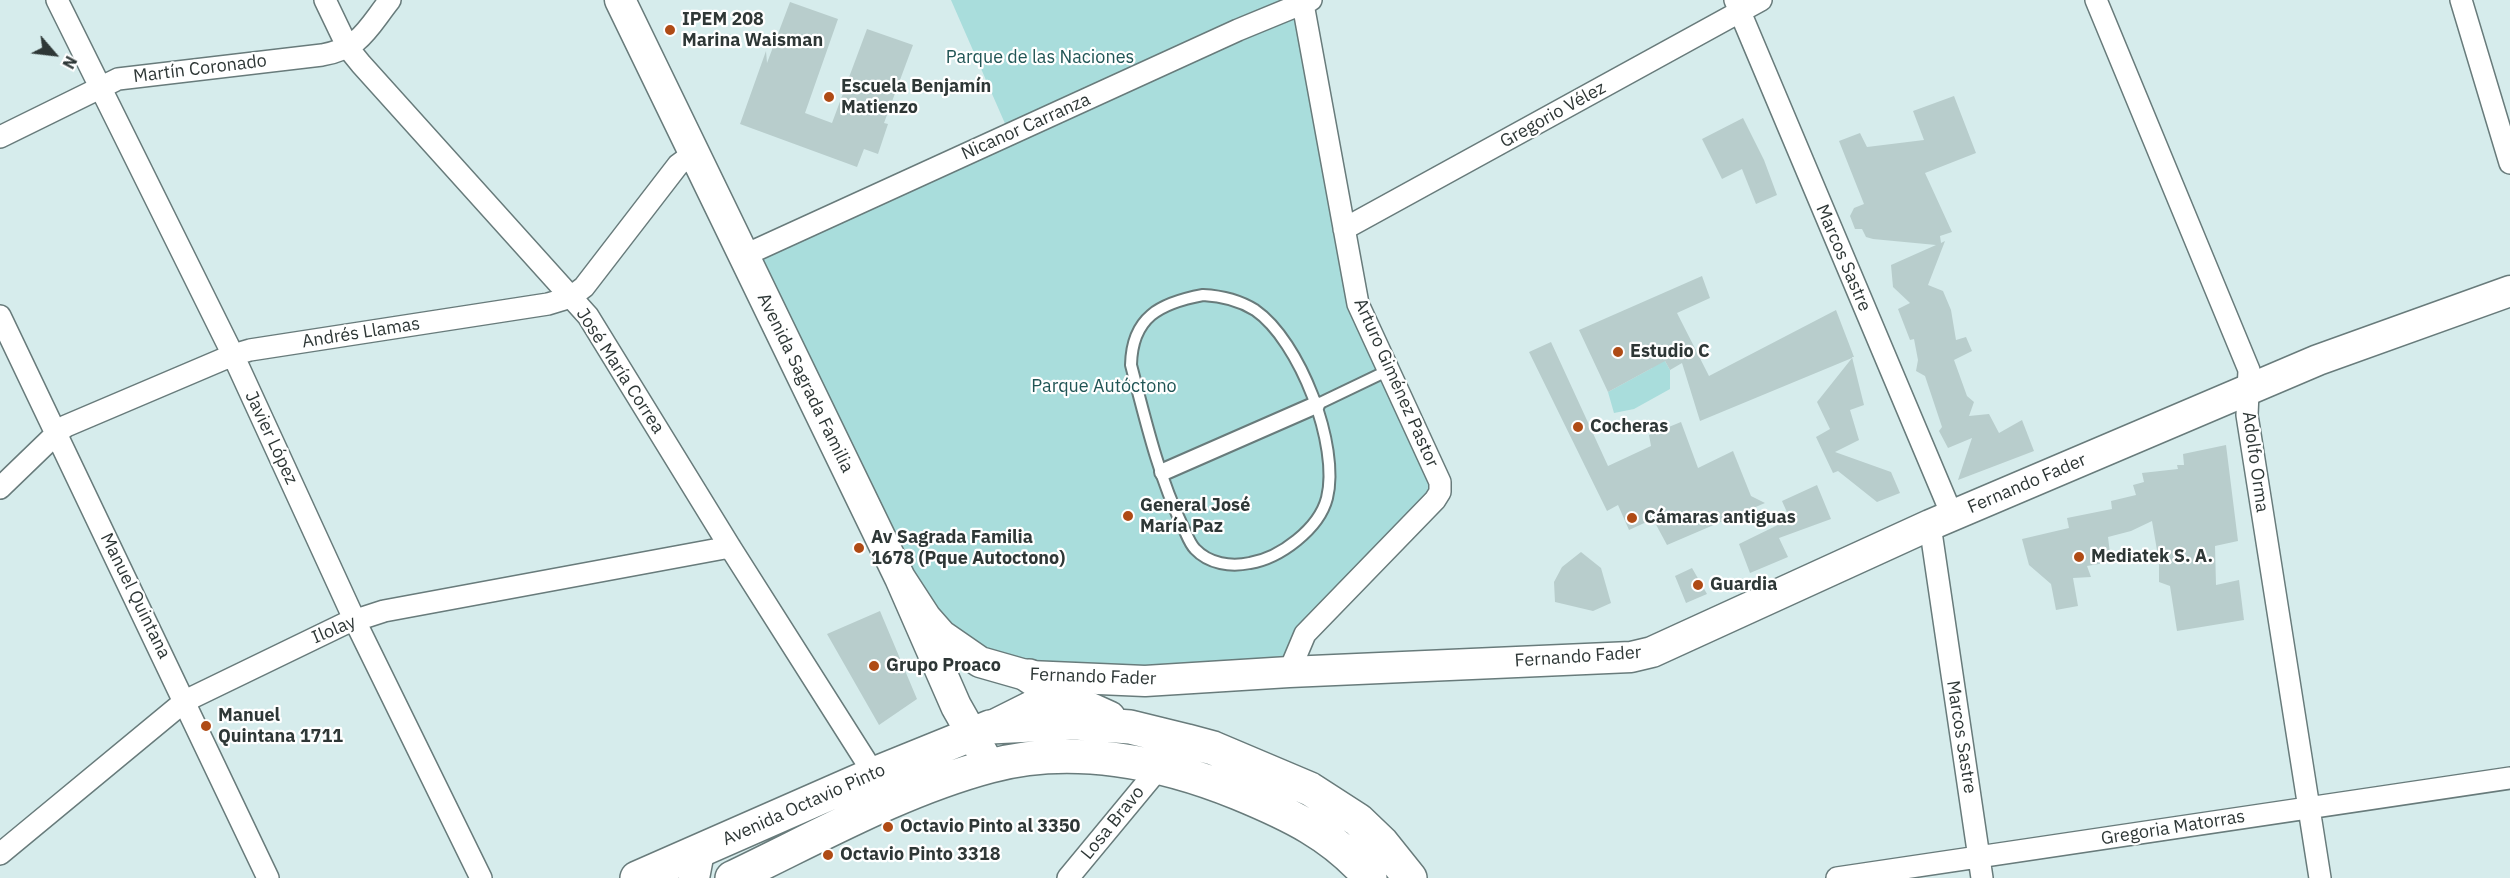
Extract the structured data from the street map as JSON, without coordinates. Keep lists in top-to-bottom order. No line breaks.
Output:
{"streets":{"main road":["Avenida Sagrada Familia","Fernando Fader","Avenida Octavio Pinto"],"street":["Martín Coronado","Gregorio Vélez","Nicanor Carranza","Marcos Sastre","Andrés Llamas","José María Correa","Arturo Giménez Pastor","Javier López","Adolfo Orma","Manuel Quintana","Ilolay","Losa Bravo","Gregoria Matorras"]},"crossings":[["Martín Coronado","José María Correa"],["Martín Coronado","Javier López"],["Gregorio Vélez","Marcos Sastre"],["Gregorio Vélez","Arturo Giménez Pastor"],["Nicanor Carranza","Avenida Sagrada Familia"],["Nicanor Carranza","Arturo Giménez Pastor"],["Marcos Sastre","Fernando Fader"],["Marcos Sastre","Gregoria Matorras"],["Andrés Llamas","José María Correa"],["Andrés Llamas","Avenida Sagrada Familia"],["Andrés Llamas","Javier López"],["Andrés Llamas","Manuel Quintana"],["José María Correa","Ilolay"],["José María Correa","Avenida Octavio Pinto"],["Avenida Sagrada Familia","Fernando Fader"],["Avenida Sagrada Familia","Avenida Octavio Pinto"],["Arturo Giménez Pastor","Fernando Fader"],["Javier López","Ilolay"],["Adolfo Orma","Fernando Fader"],["Adolfo Orma","Gregoria Matorras"],["Manuel Quintana","Ilolay"],["Avenida Octavio Pinto","Losa Bravo"]],"parks":["Parque de las Naciones","Parque Autóctono"],"places":["IPEM 208 Marina Waisman","Escuela Benjamín Matienzo","Estudio C","Cocheras","General José María Paz","Cámaras antiguas","Av Sagrada Familia 1678 (Pque Autoctono)","Mediatek S. A.","Guardia","Grupo Proaco","Manuel Quintana 1711","Octavio Pinto al 3350","Octavio Pinto 3318"],"north":"bottom right"}
